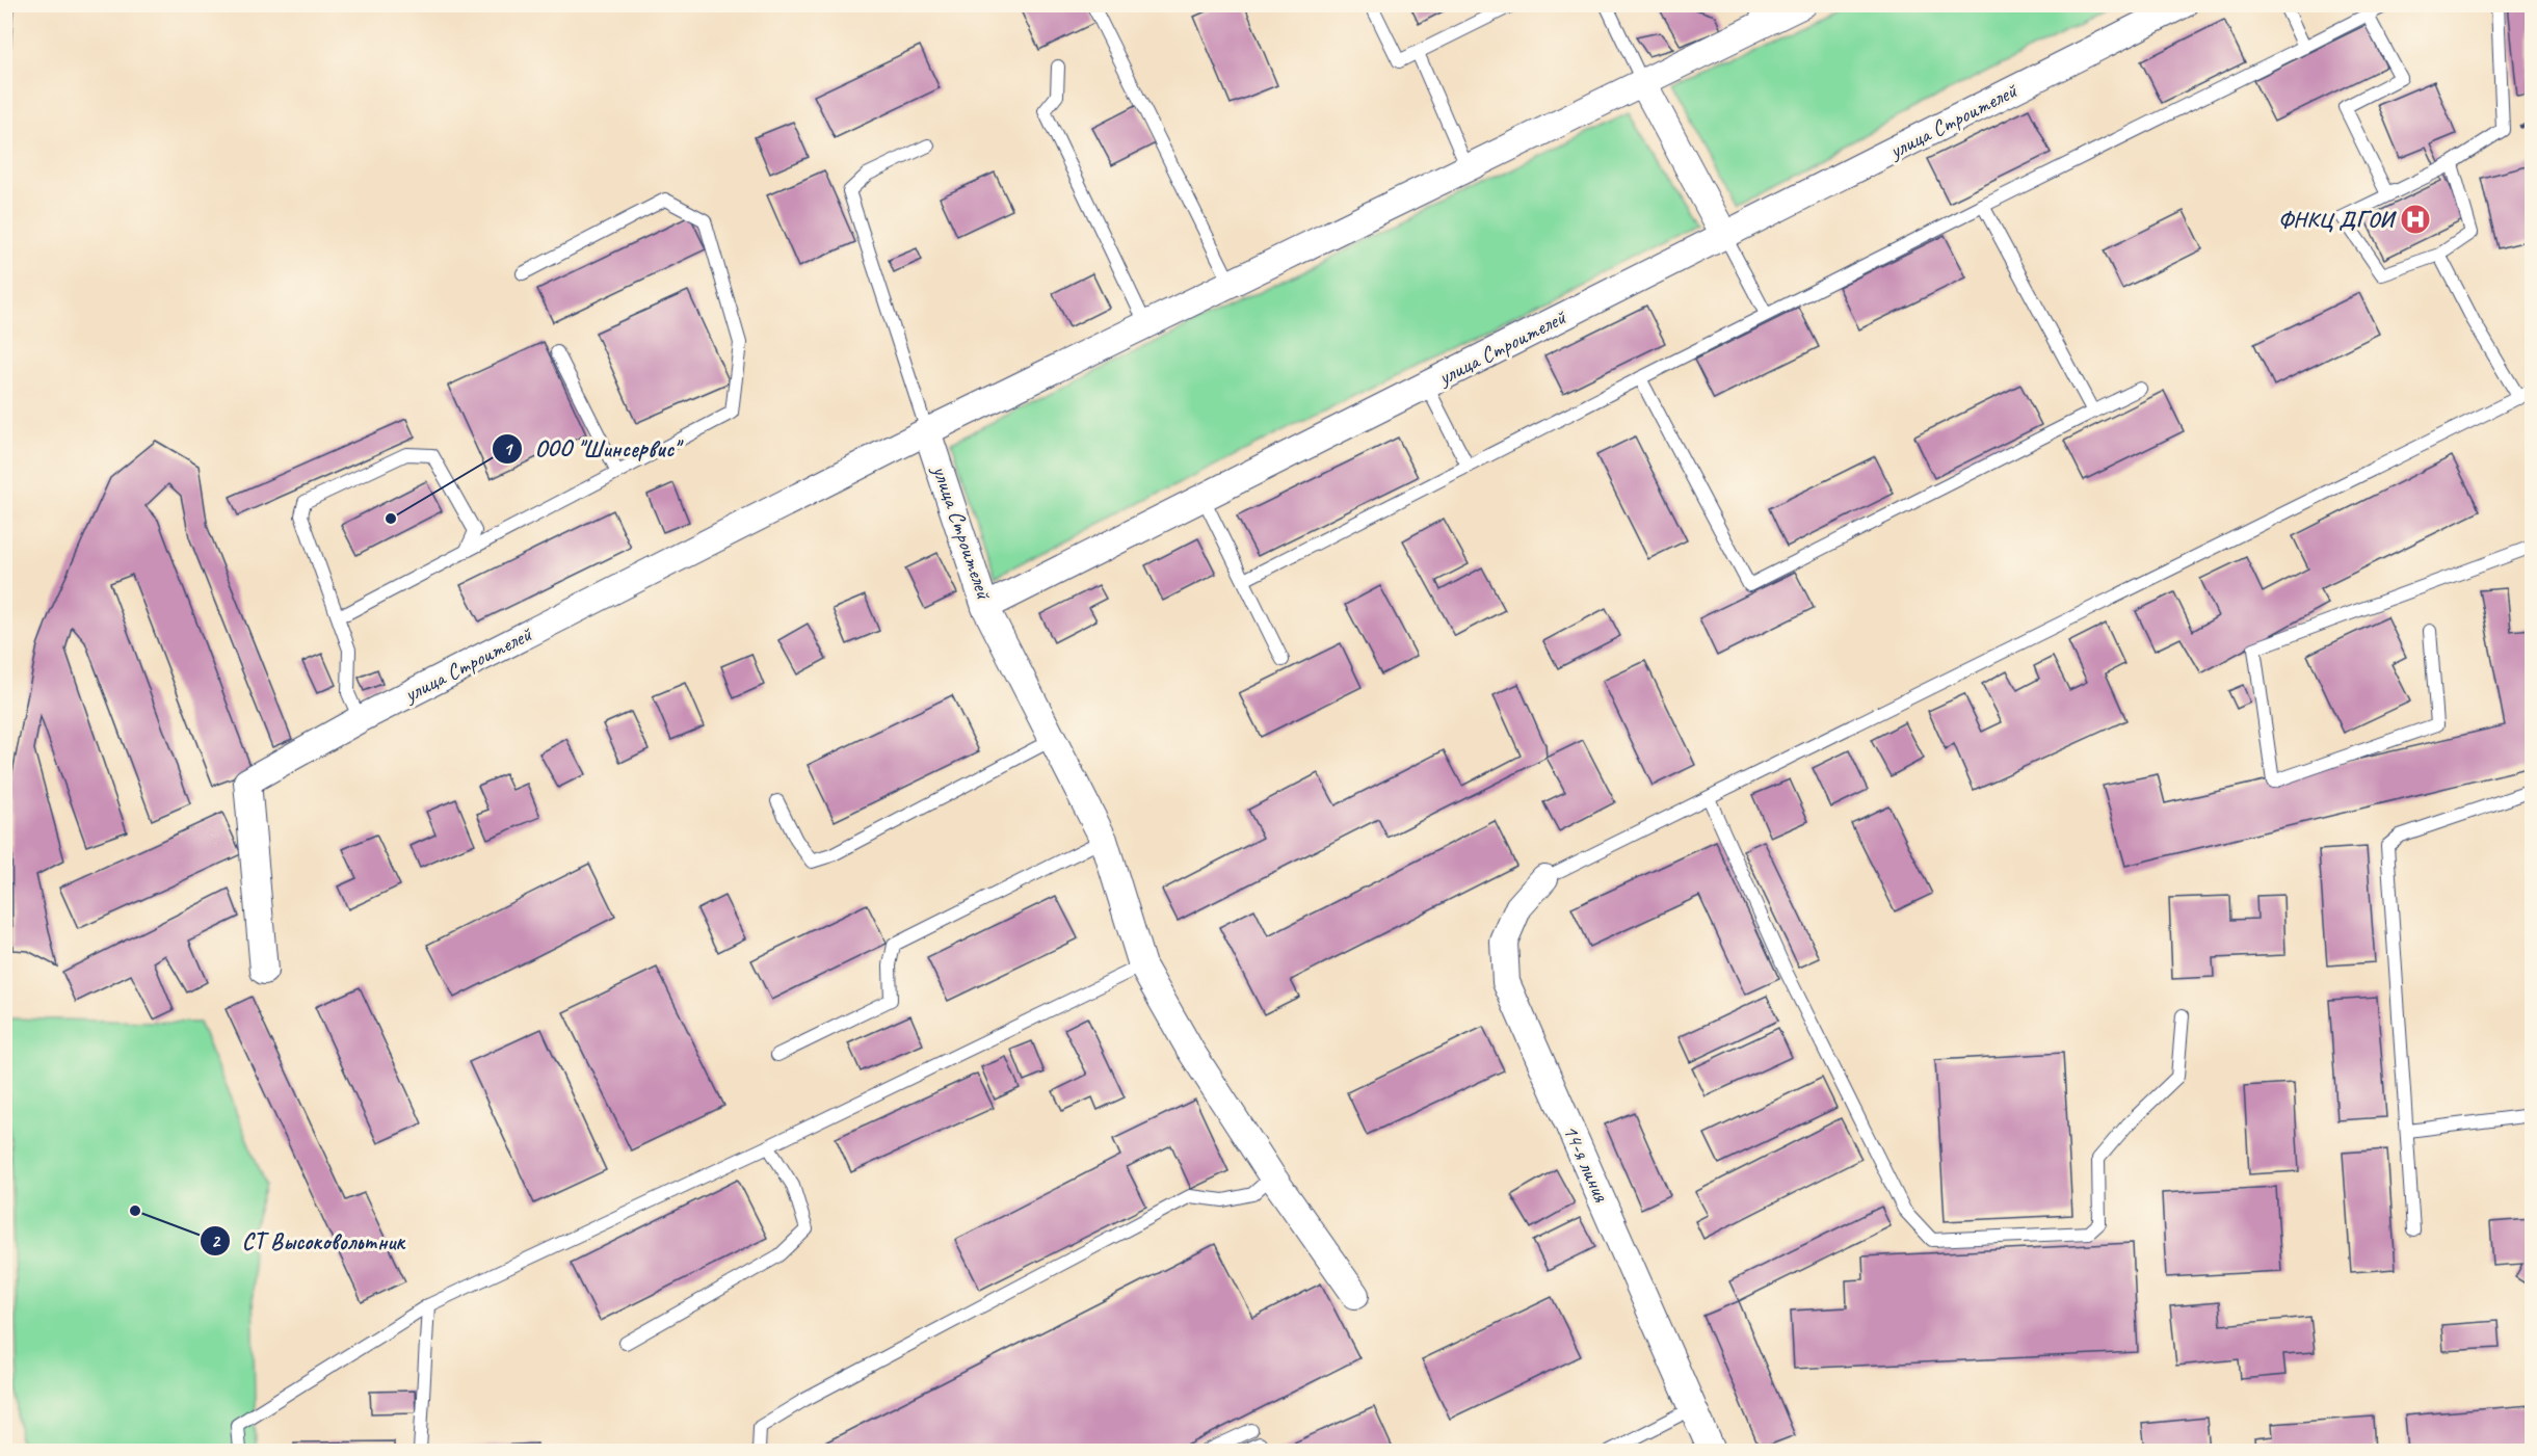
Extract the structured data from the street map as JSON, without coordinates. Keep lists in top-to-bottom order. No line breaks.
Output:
{"streets":{"street":["улица Строителей","14-я линия"]},"places":{"hospital":["ФНКЦ ДГОИ"],"other":["ООО \"Шинсервис\"","СТ Высоковольтник"]}}
